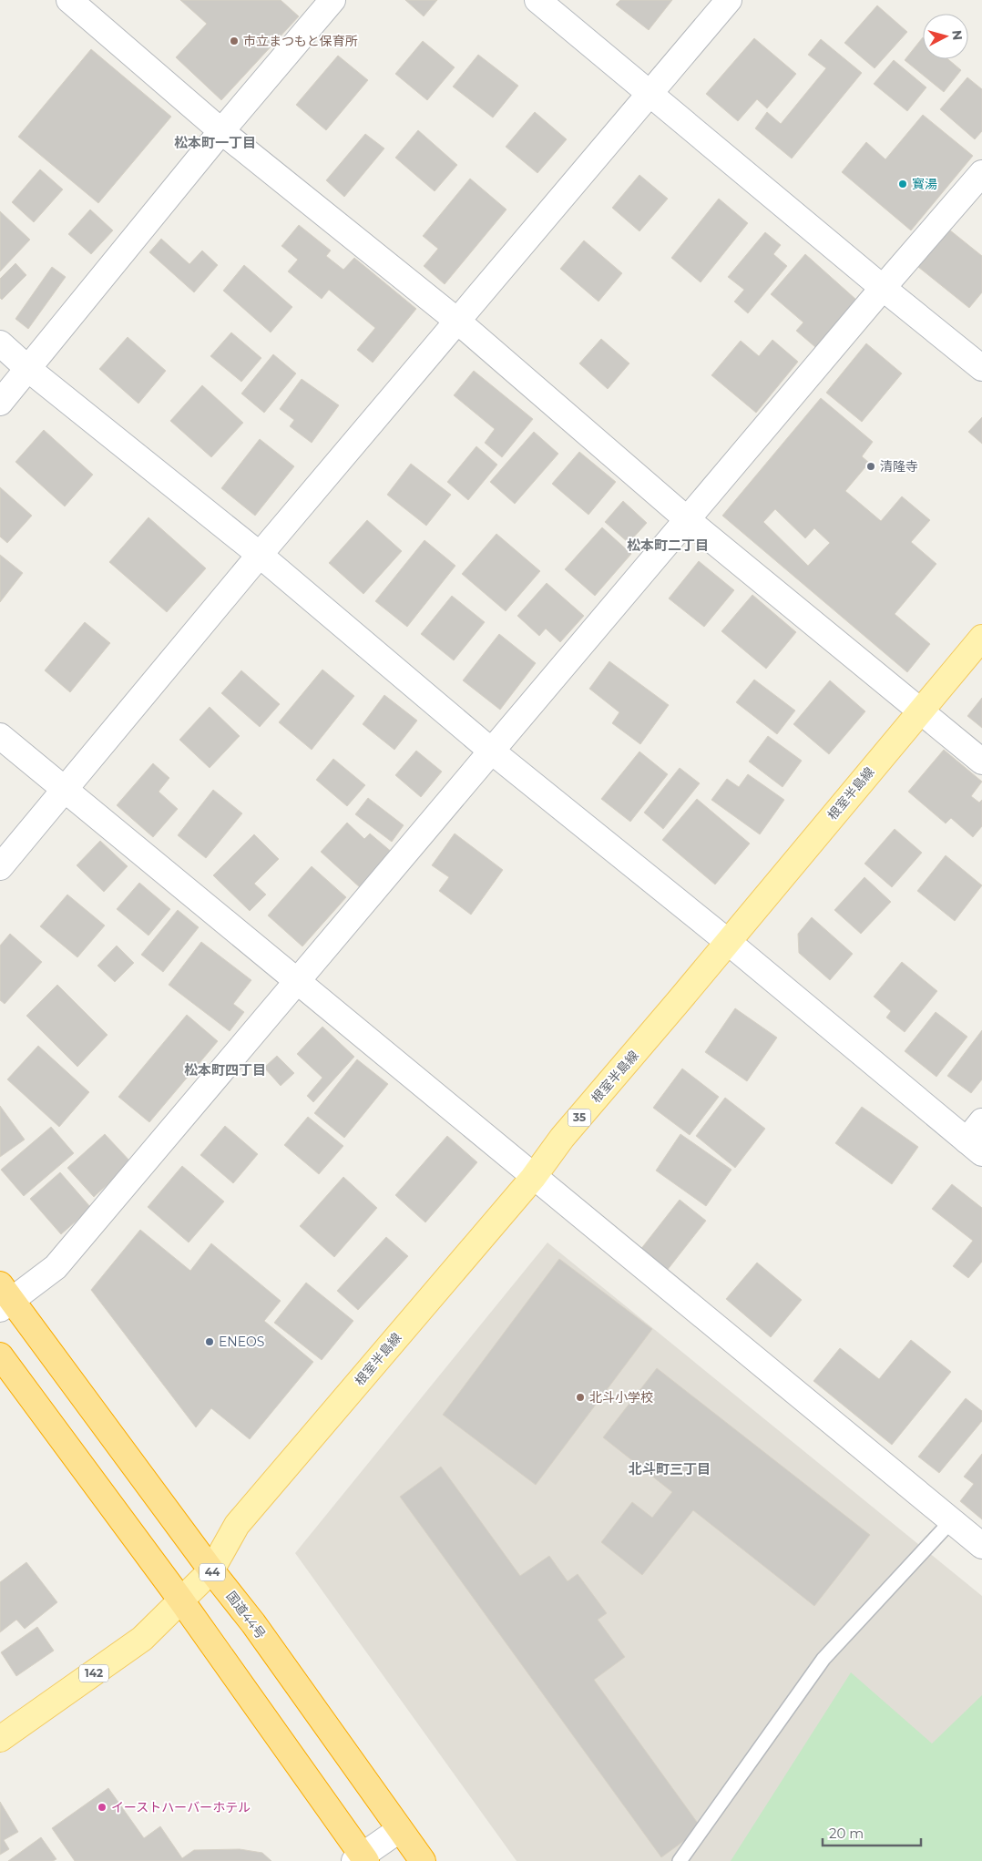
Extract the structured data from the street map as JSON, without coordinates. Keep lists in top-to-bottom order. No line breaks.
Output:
{"streets":{"highway":["44","国道44号"],"main road":["根室半島線","35","142"]},"crossings":[["根室半島線","国道44号"],["根室半島線","142"]],"districts":["松本町一丁目","松本町二丁目","松本町四丁目","北斗町三丁目"],"places":["市立まつもと保育所","寳湯","清隆寺","ENEOS","北斗小学校","イーストハーバーホテル"],"scale_bar":"20 m","north":"right"}
